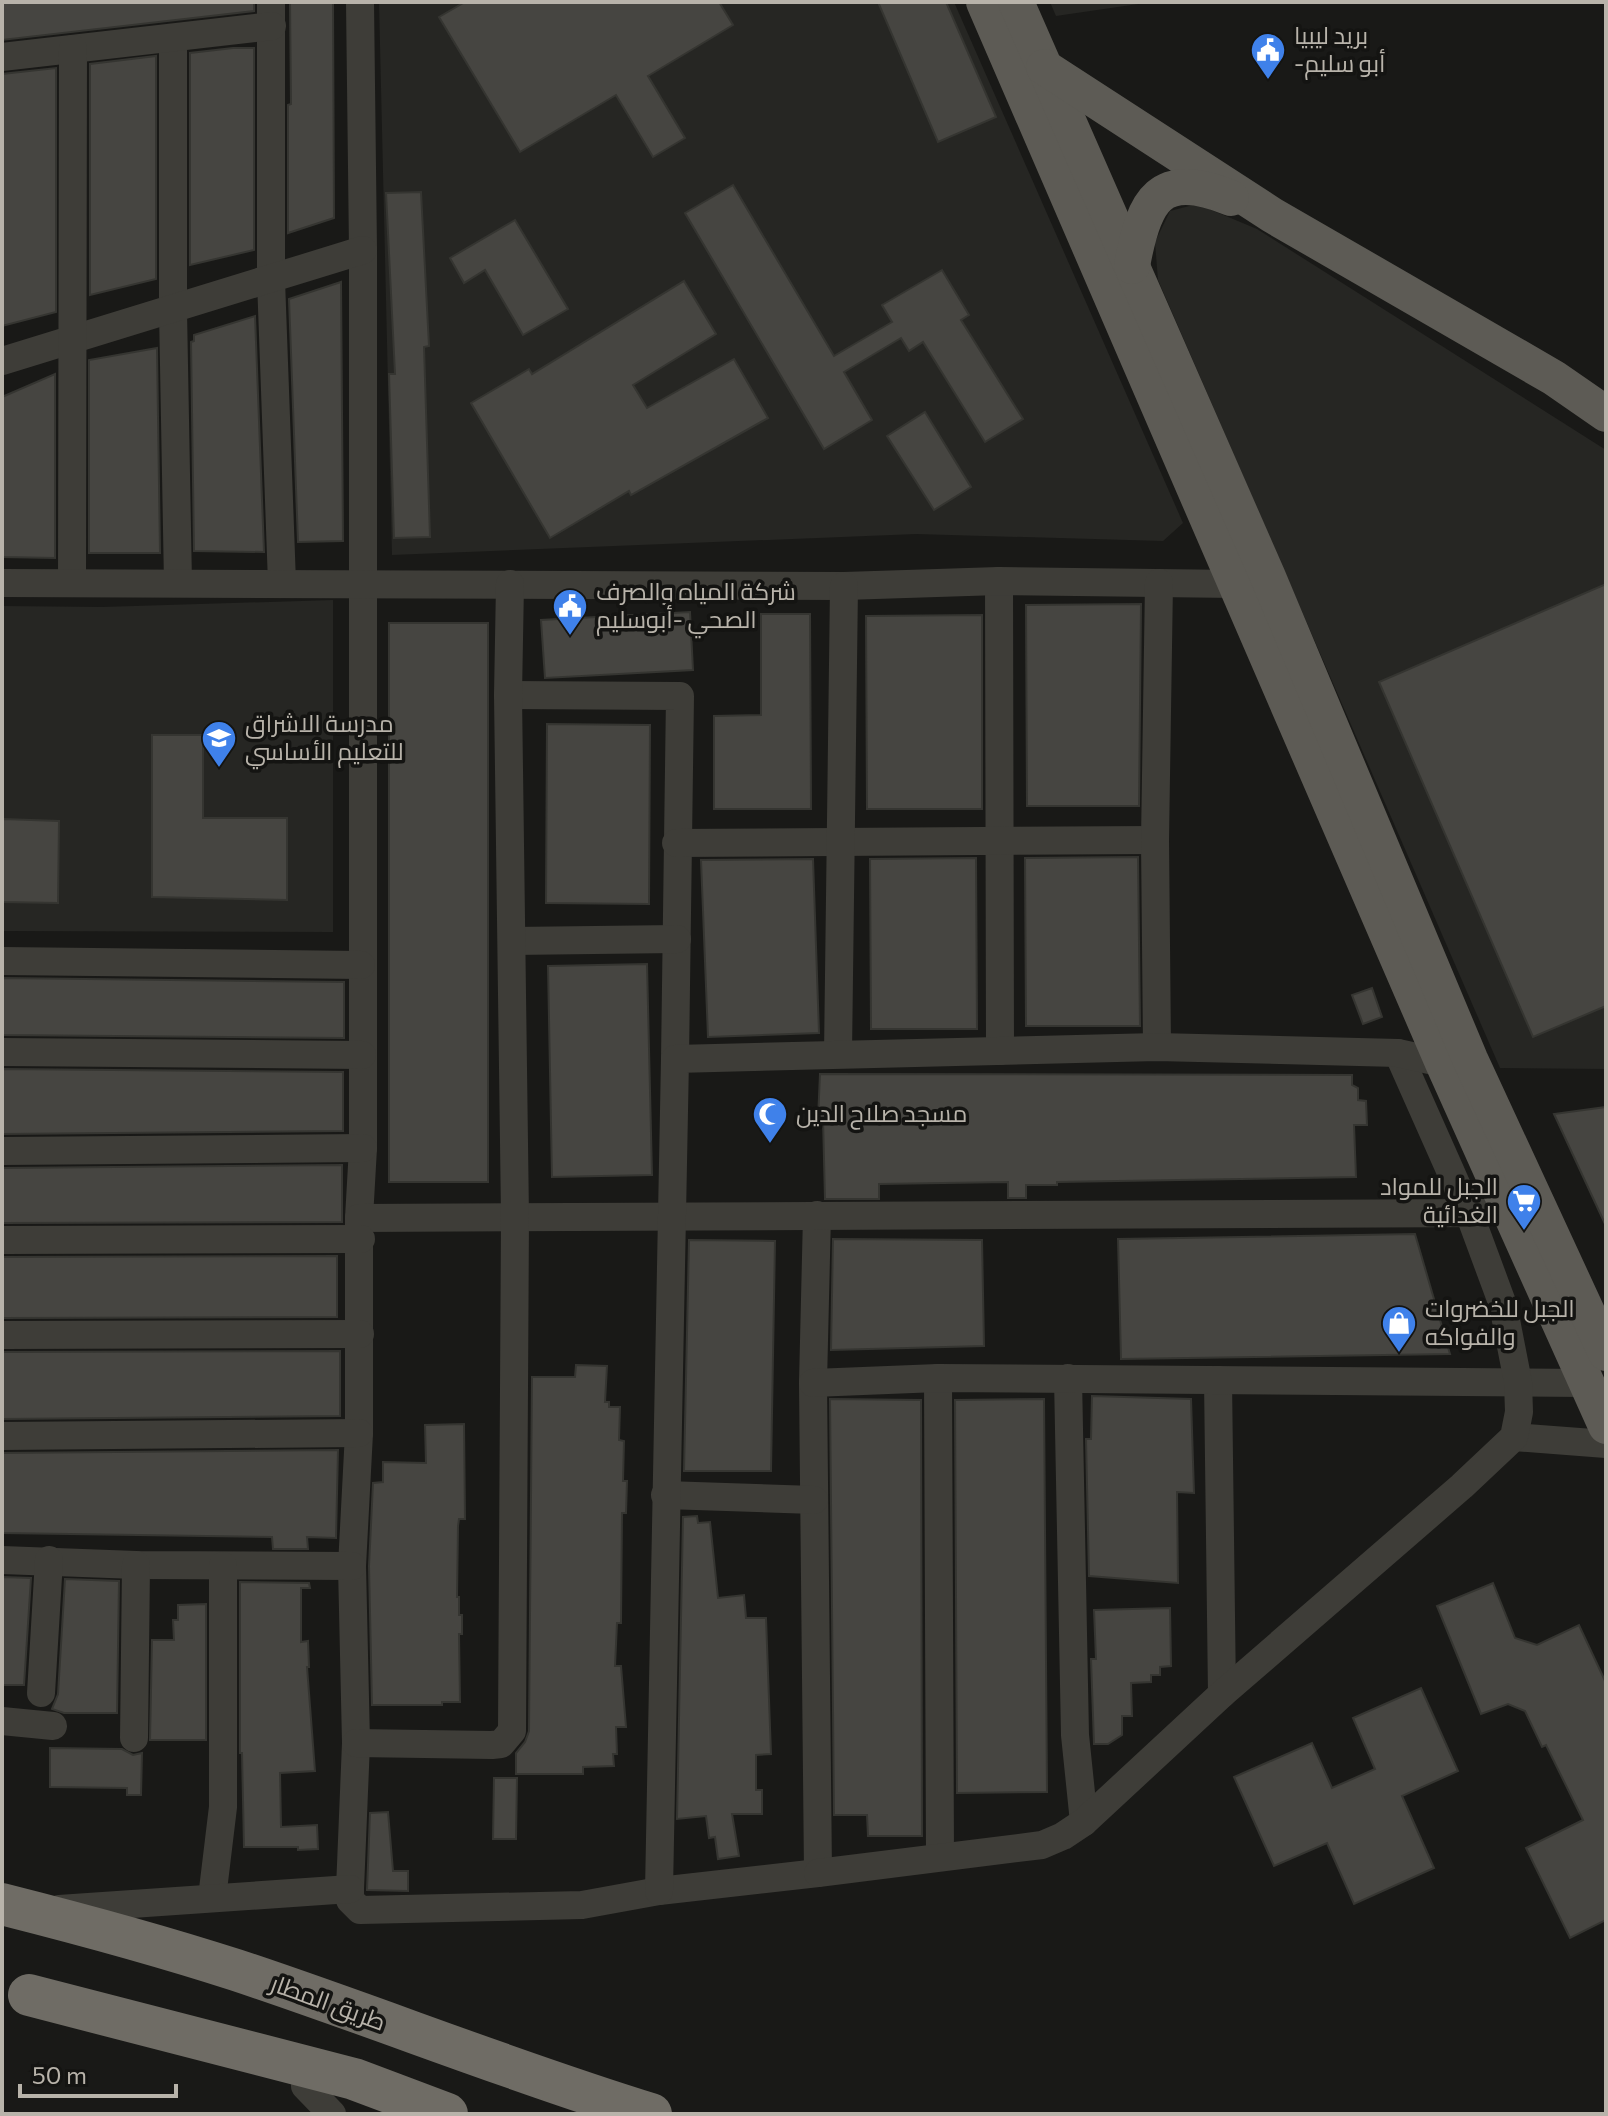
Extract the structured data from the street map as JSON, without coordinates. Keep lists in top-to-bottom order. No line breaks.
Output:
{"streets":{"highway":["طريق المطار"]},"places":{"public building":["بريد ليبيا -أبو سليم","شركة المياه والصرف الصحي -أبوسليم"],"school or university":["مدرسة الاشراق للتعليم الأساسي"],"mosque":["مسجد صلاح الدين"],"supermarket":["الجبل للمواد الغدائية"],"shop":["الجبل للخضروات والفواكه"]},"scale_bar":"50 m"}
